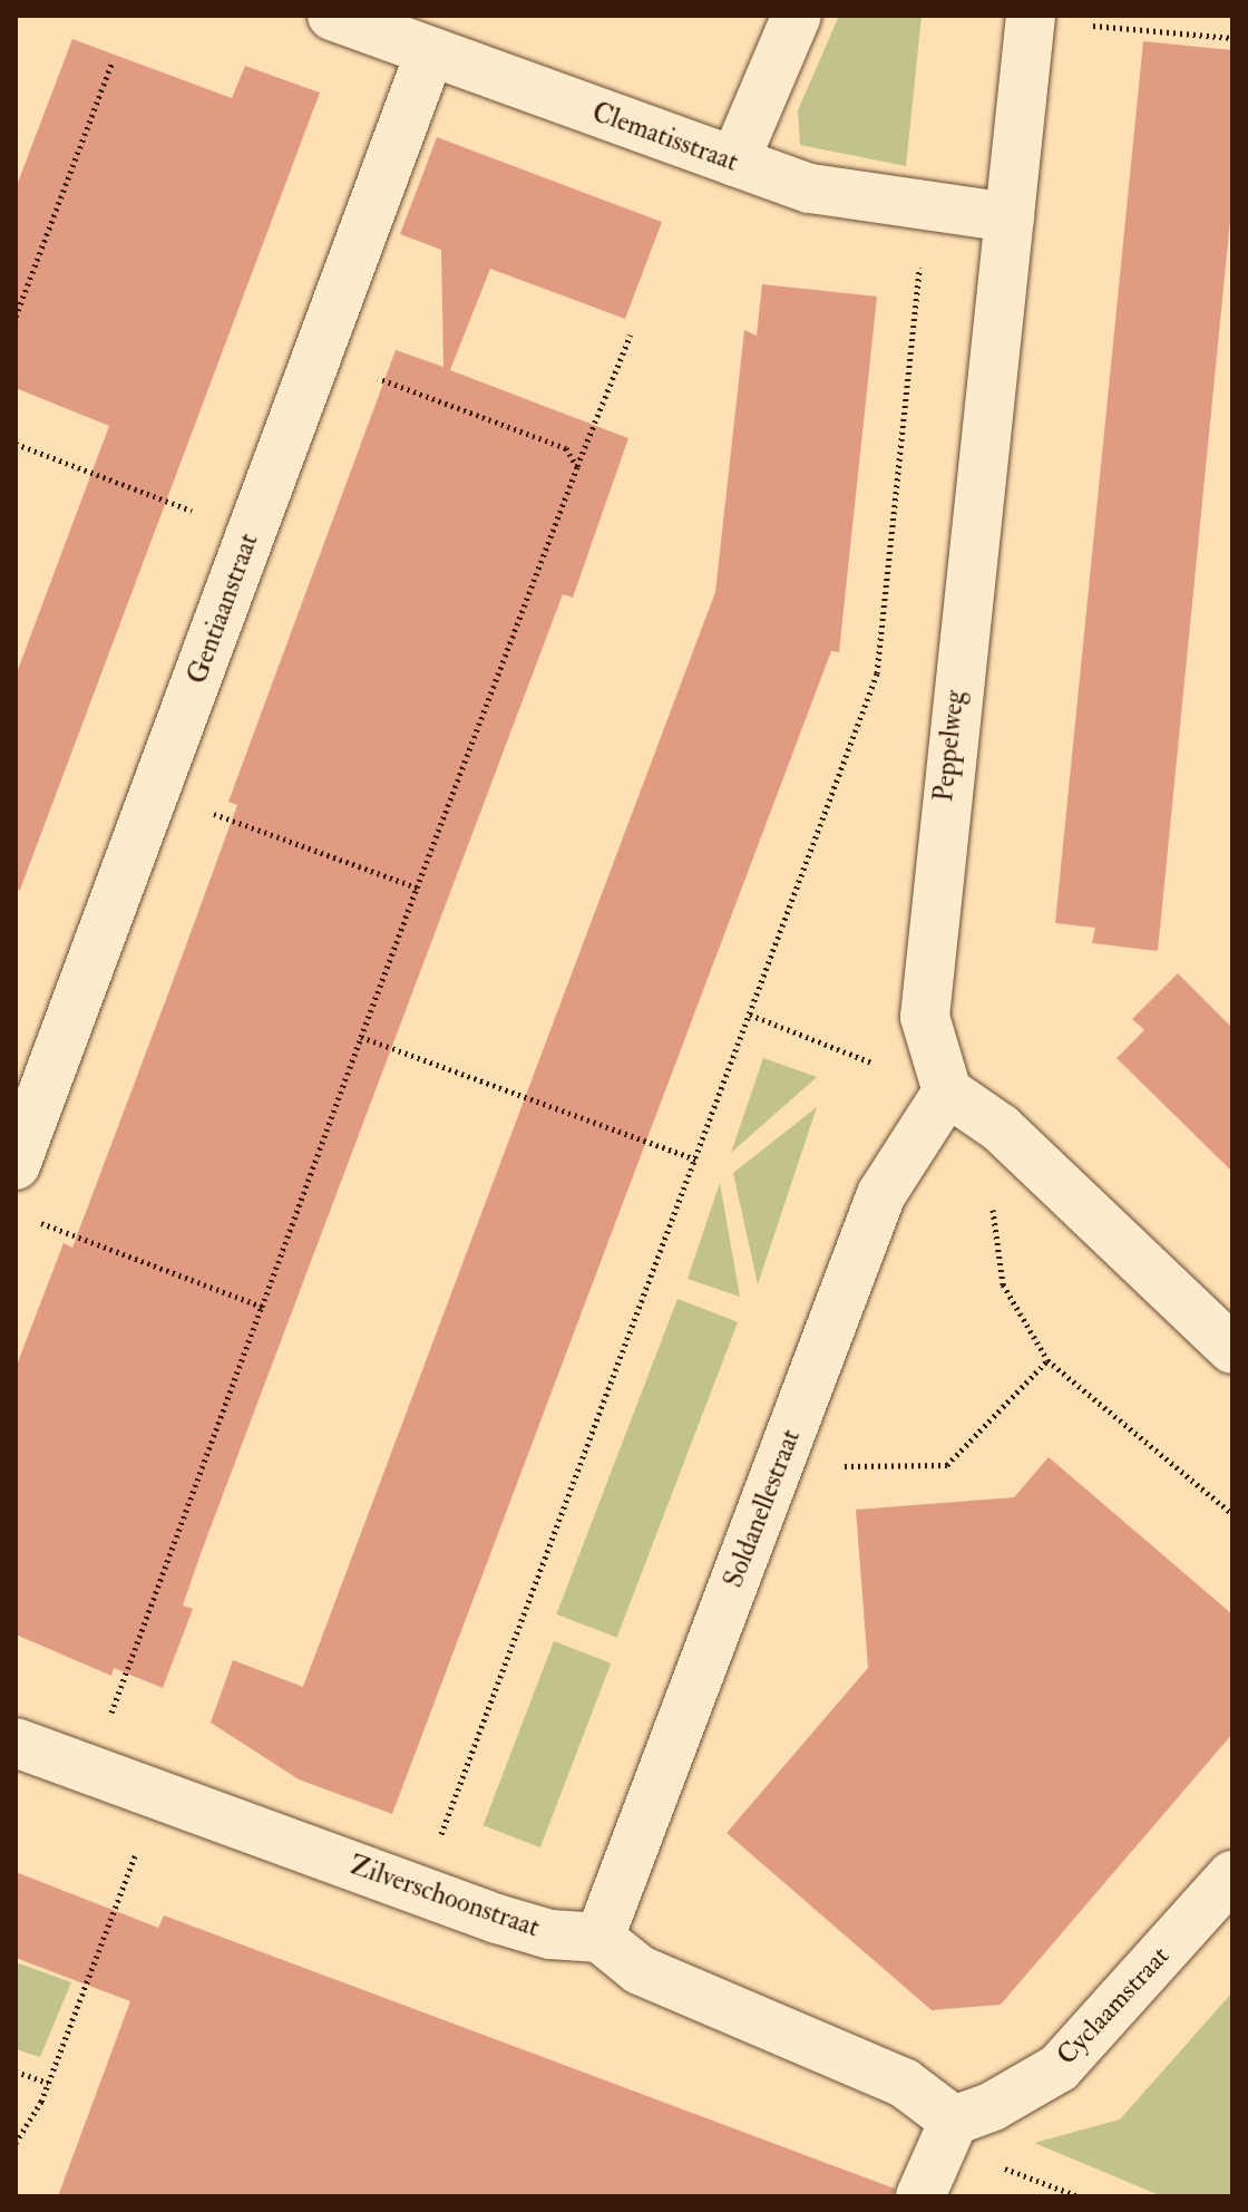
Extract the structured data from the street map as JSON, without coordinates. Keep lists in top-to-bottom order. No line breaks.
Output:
{"streets":{"street":["Clematisstraat","Gentiaanstraat","Peppelweg","Soldanellestraat","Zilverschoonstraat","Cyclaamstraat"]},"crossings":[["Clematisstraat","Gentiaanstraat"],["Clematisstraat","Peppelweg"],["Peppelweg","Soldanellestraat"],["Soldanellestraat","Zilverschoonstraat"]]}
